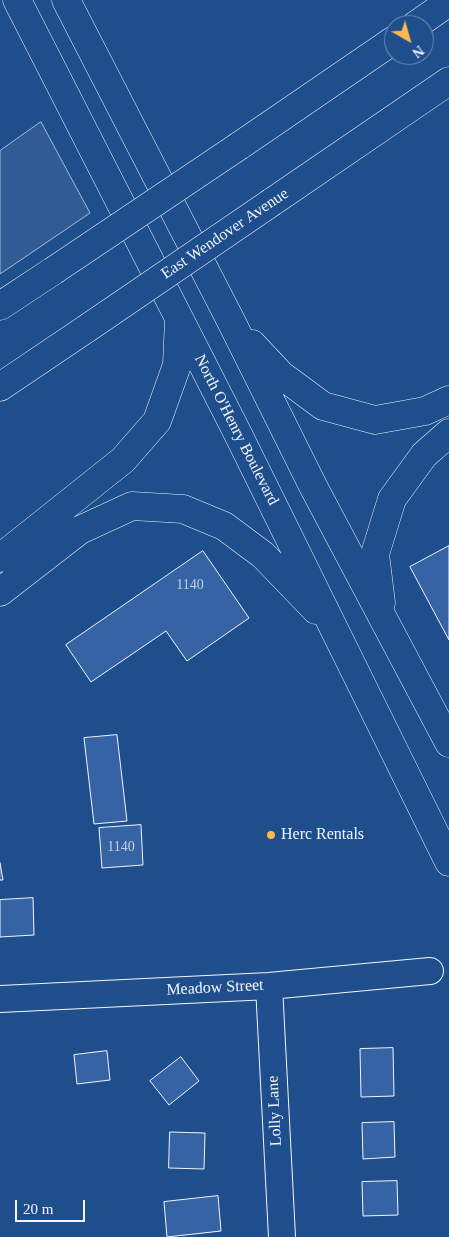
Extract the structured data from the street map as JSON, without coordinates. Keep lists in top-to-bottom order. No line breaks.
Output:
{"streets":{"highway":["East Wendover Avenue","North O'Henry Boulevard"],"street":["Meadow Street","Lolly Lane"]},"crossings":[["Meadow Street","Lolly Lane"]],"places":["Herc Rentals"],"house_numbers":["1140","1140"],"scale_bar":"20 m","north":"bottom right"}
